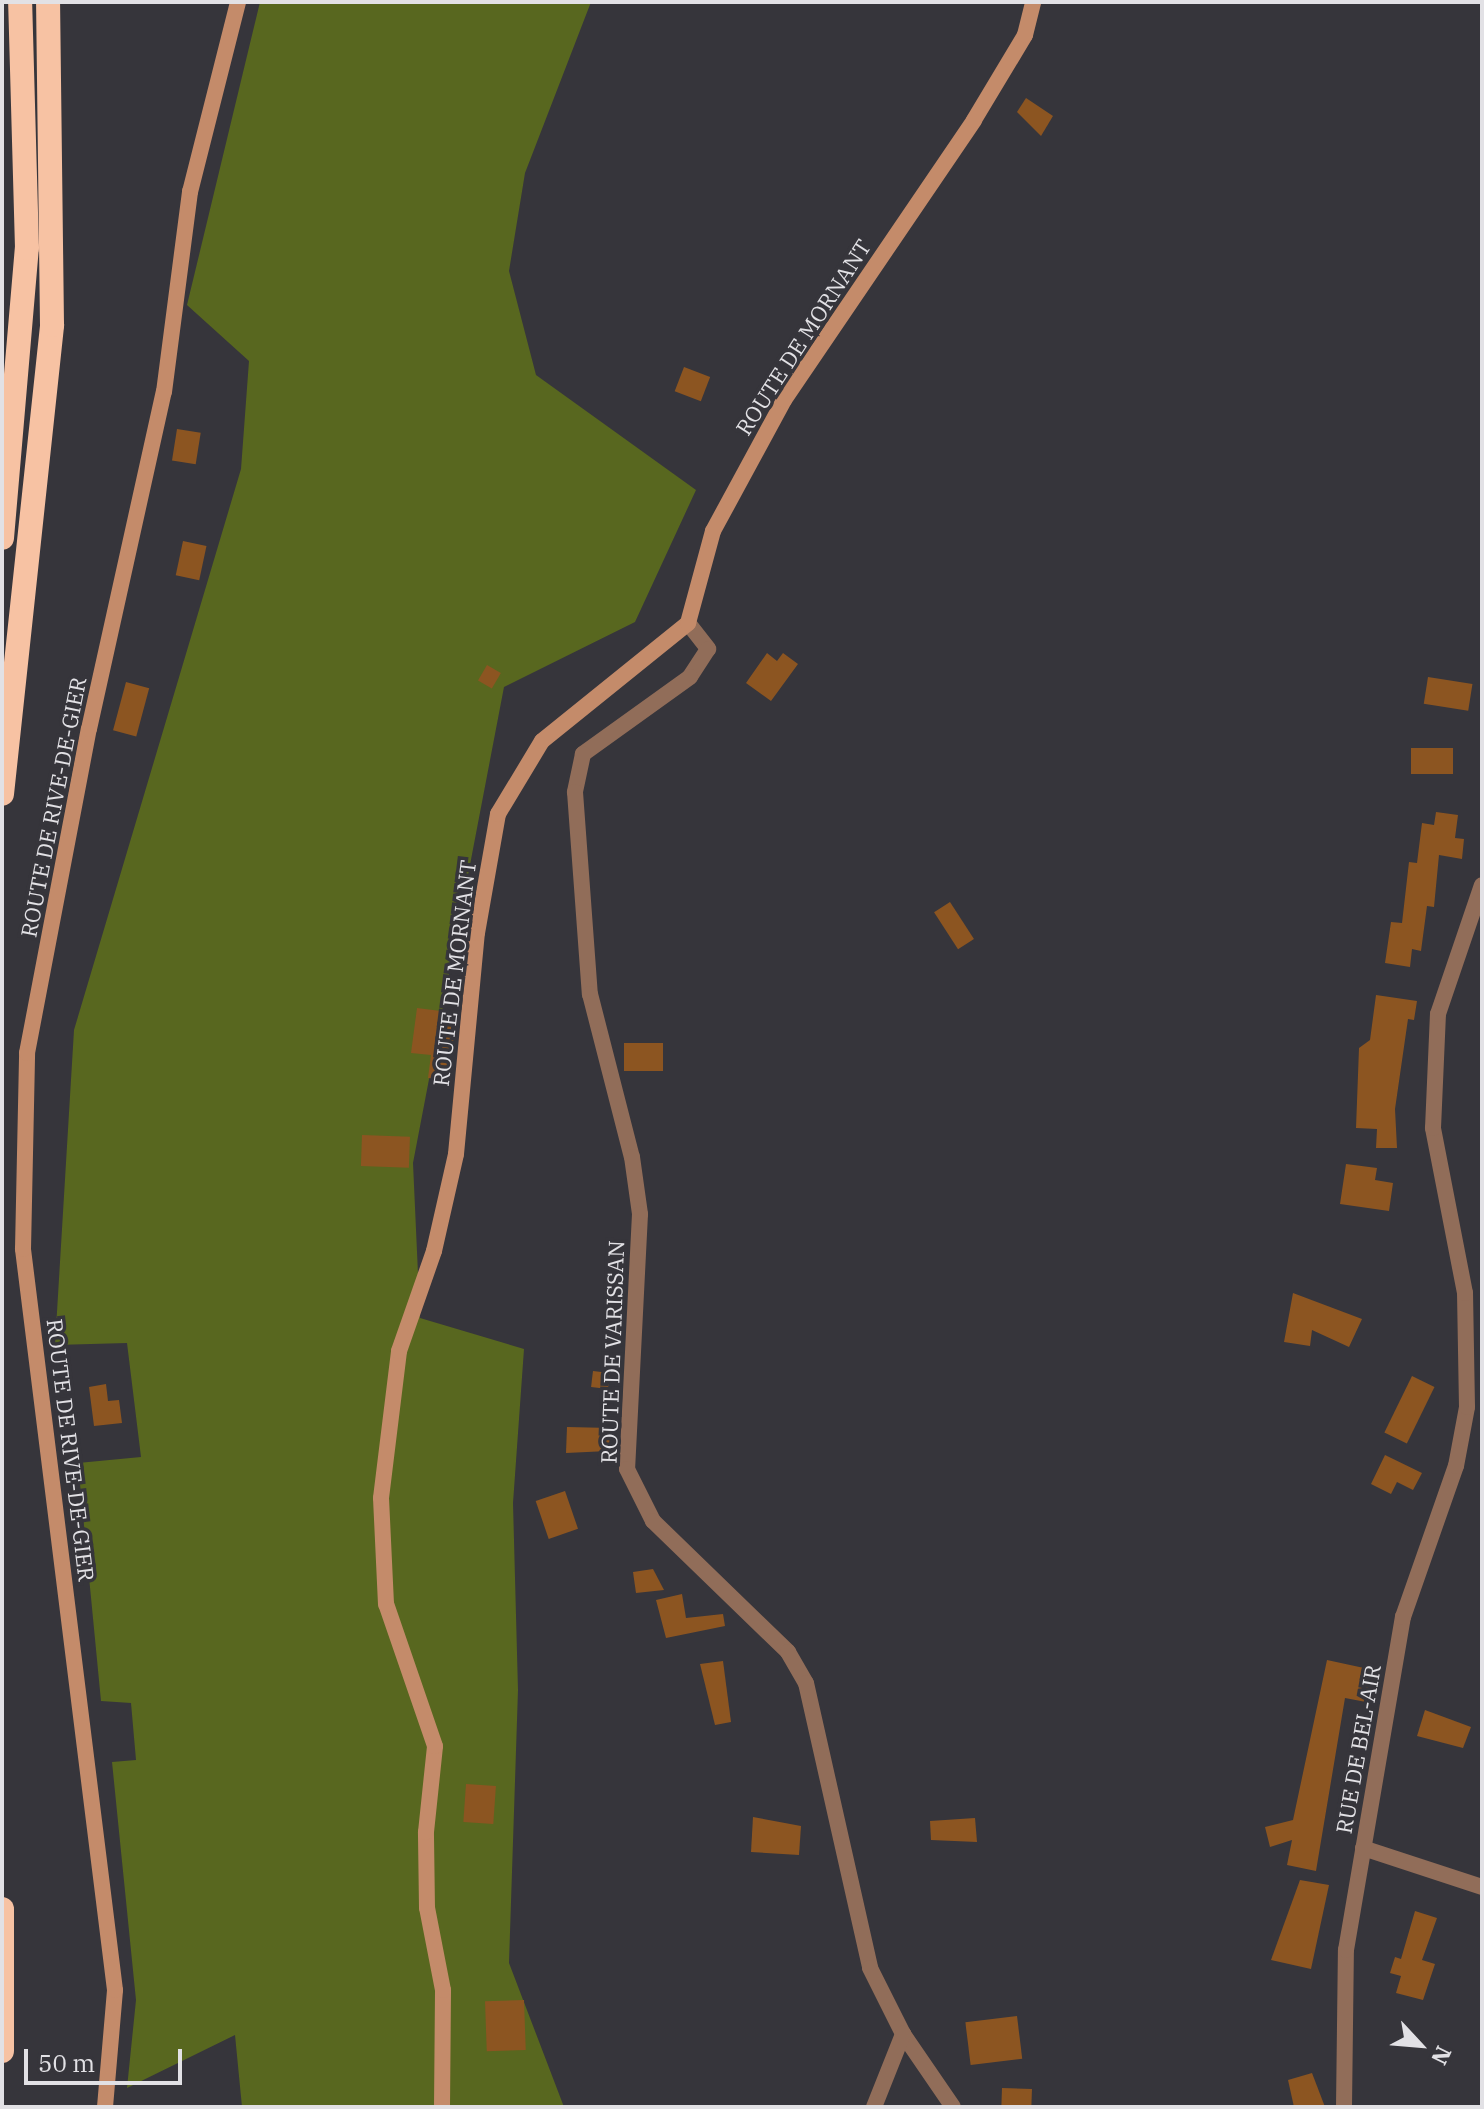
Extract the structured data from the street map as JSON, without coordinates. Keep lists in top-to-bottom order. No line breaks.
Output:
{"streets":{"main road":["ROUTE DE MORNANT","ROUTE DE RIVE-DE-GIER"],"street":["ROUTE DE VARISSAN","RUE DE BEL-AIR"]},"crossings":[["ROUTE DE MORNANT","ROUTE DE VARISSAN"]],"scale_bar":"50 m","north":"bottom right"}
